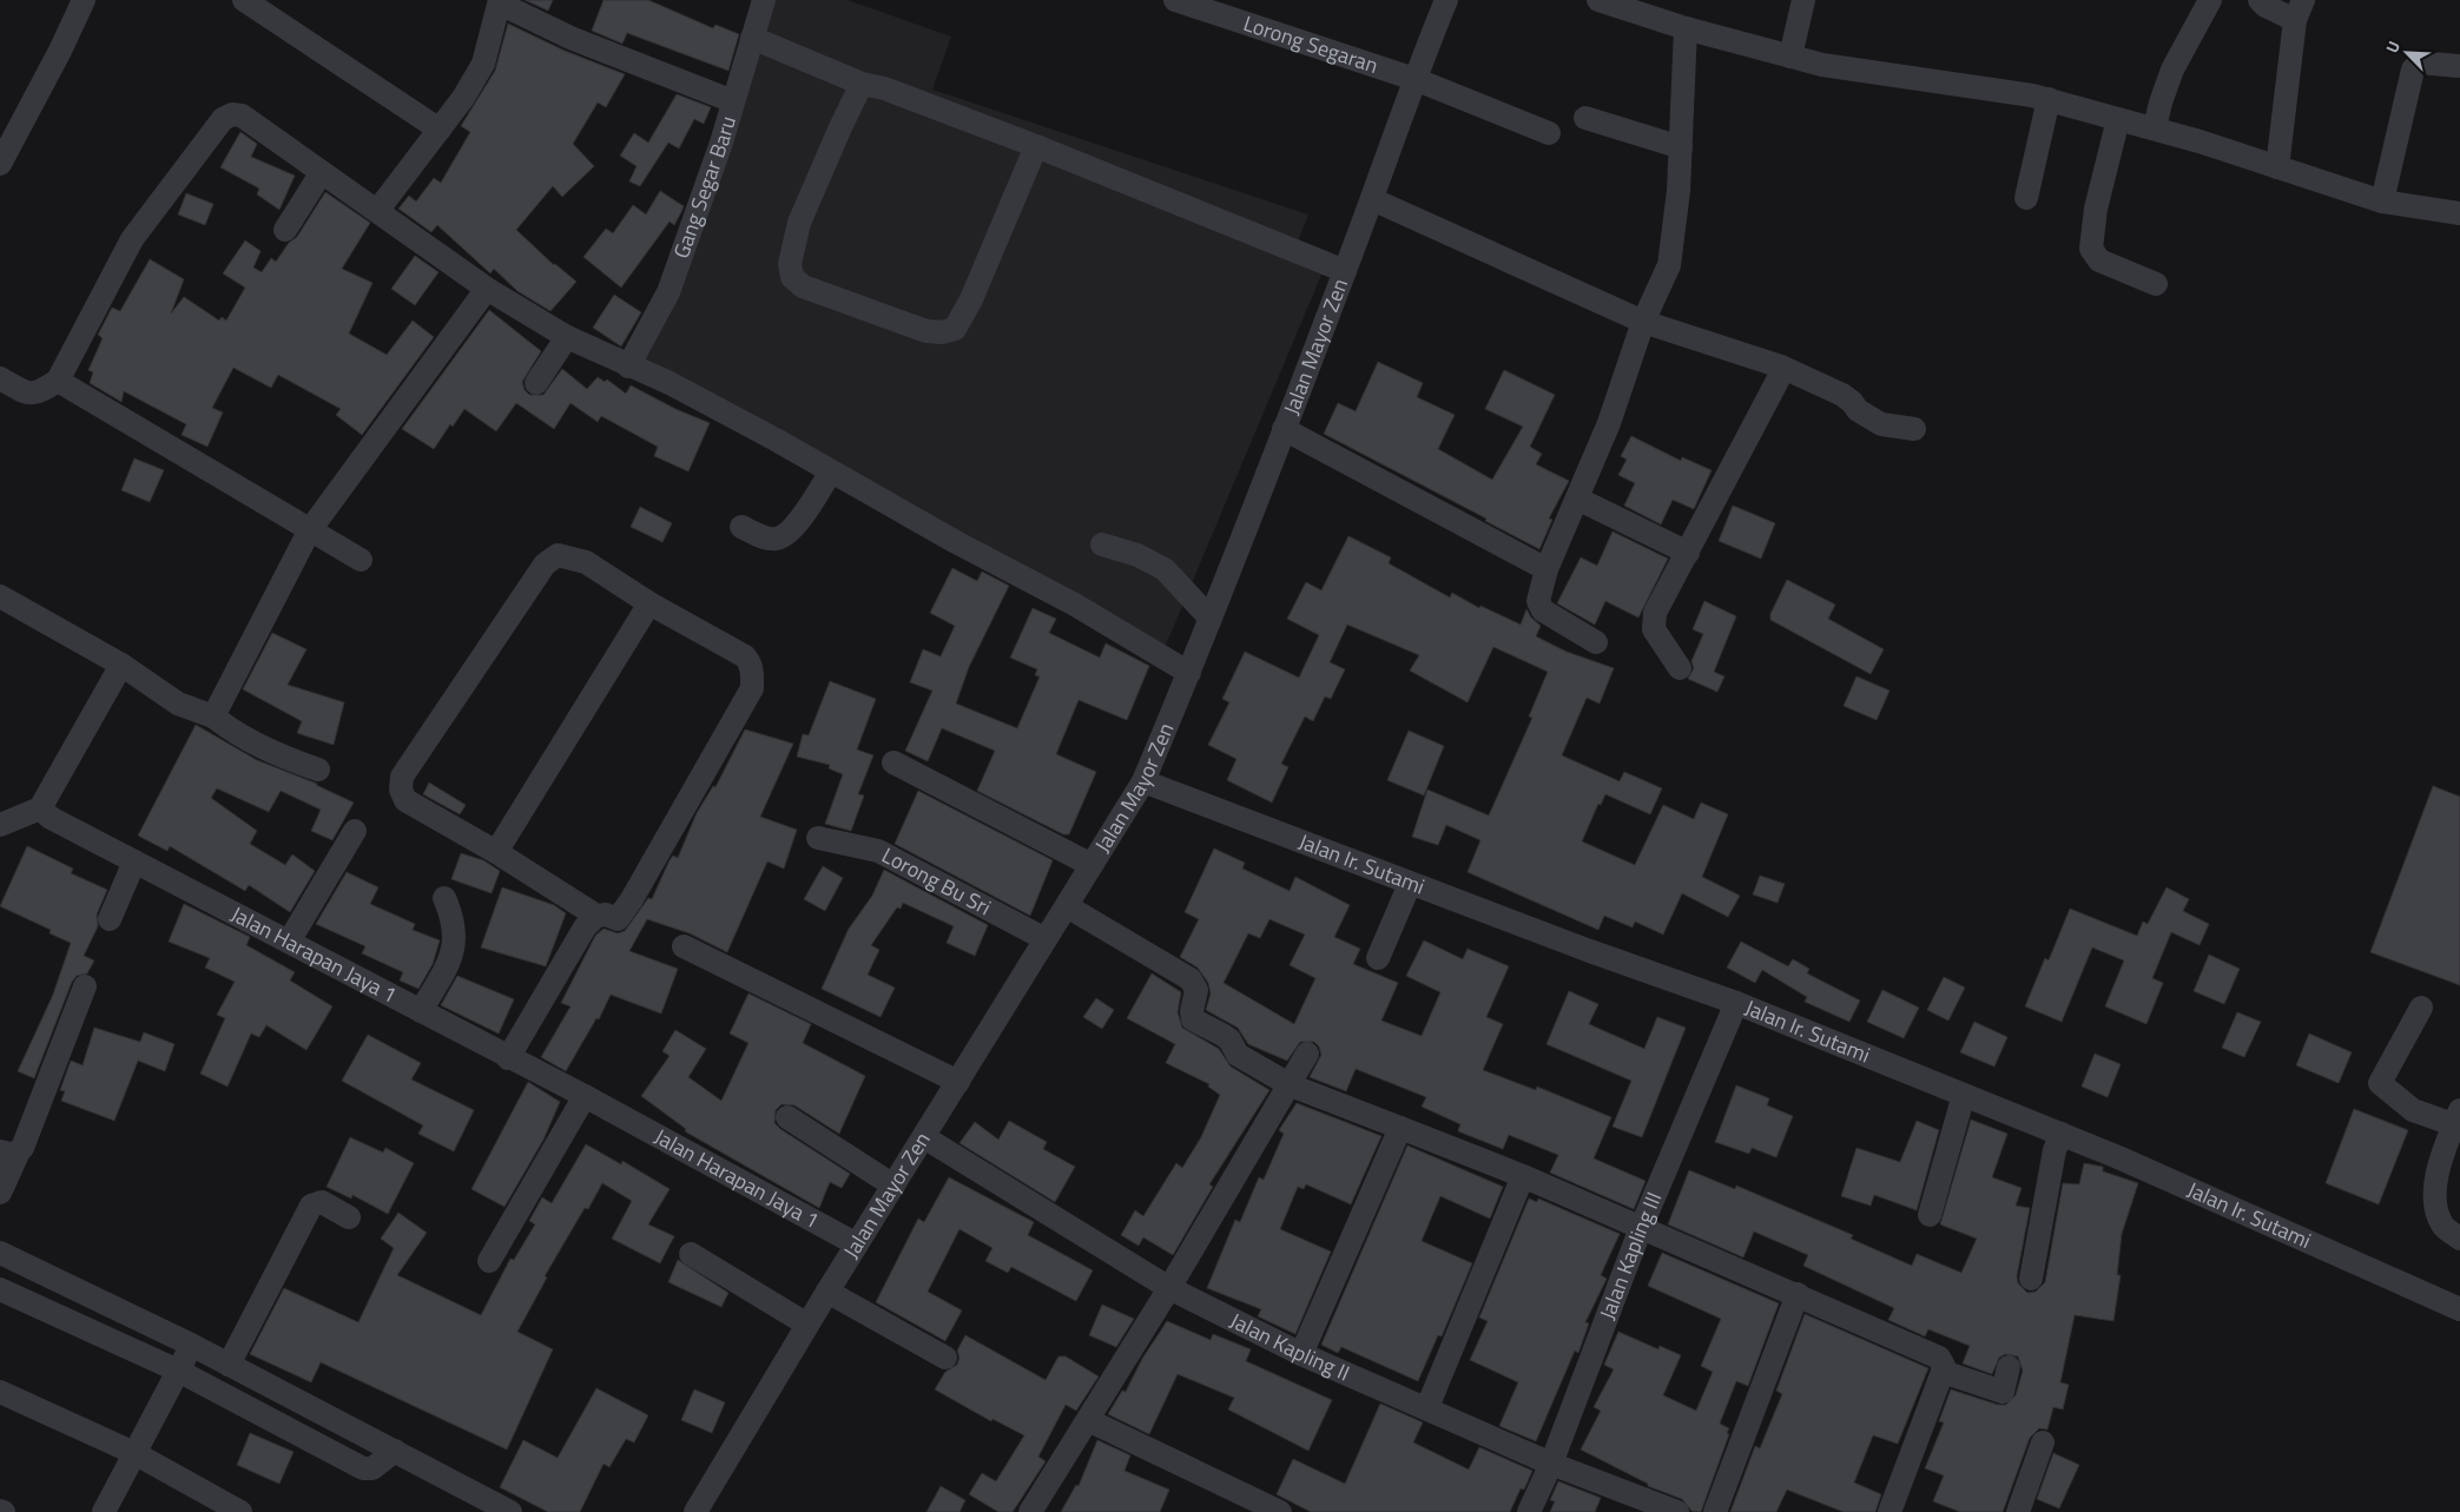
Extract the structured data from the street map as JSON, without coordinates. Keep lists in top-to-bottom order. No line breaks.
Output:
{"streets":{"street":["Lorong Segaran","Gang Segar Baru","Jalan Mayor Zen","Jalan Ir. Sutami","Lorong Bu Sri","Jalan Harapan Jaya 1","Jalan Kapling III","Jalan Kapling II"]},"crossings":[["Lorong Segaran","Jalan Mayor Zen"],["Jalan Mayor Zen","Jalan Ir. Sutami"],["Jalan Mayor Zen","Lorong Bu Sri"],["Jalan Mayor Zen","Jalan Harapan Jaya 1"],["Jalan Mayor Zen","Jalan Kapling II"],["Jalan Ir. Sutami","Jalan Kapling III"],["Jalan Kapling III","Jalan Kapling II"]],"north":"top left"}
